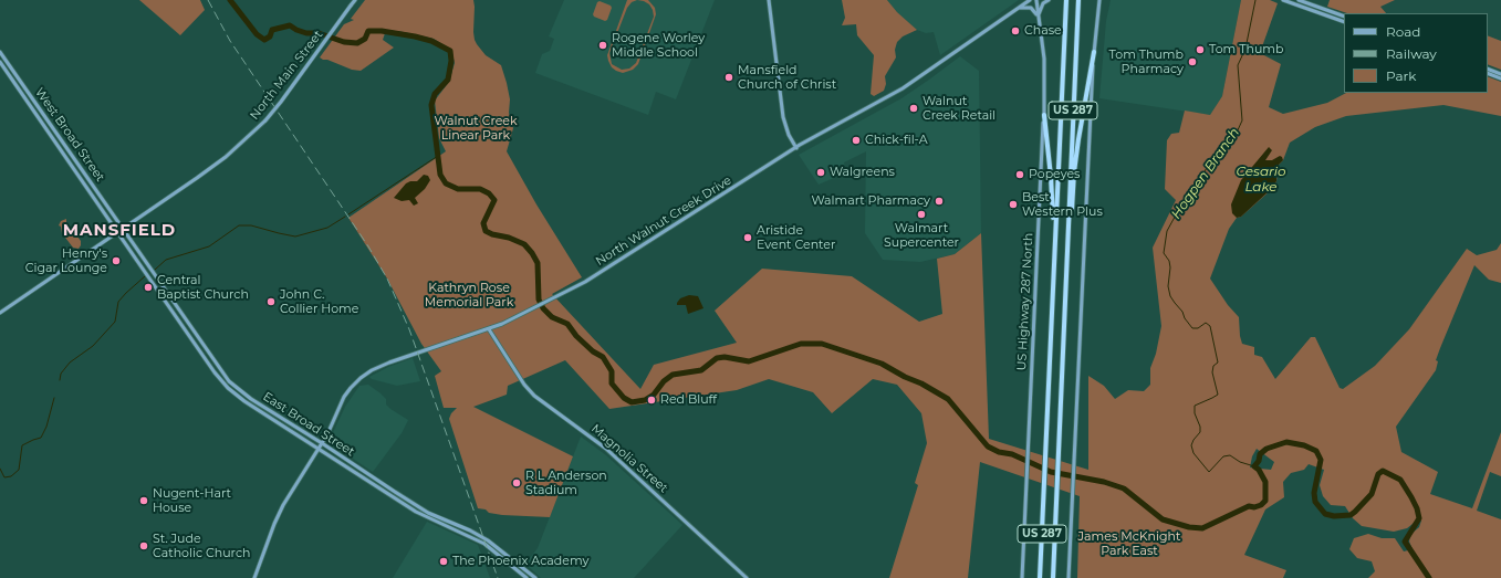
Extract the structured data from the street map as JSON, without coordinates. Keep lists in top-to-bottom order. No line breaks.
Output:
{"streets":{"highway":["US 287"],"main road":["North Main Street","West Broad Street","North Walnut Creek Drive","US Highway 287 North","East Broad Street","Magnolia Street"]},"crossings":[["North Main Street","West Broad Street"],["North Main Street","East Broad Street"],["West Broad Street","East Broad Street"],["North Walnut Creek Drive","East Broad Street"],["North Walnut Creek Drive","Magnolia Street"]],"districts":["MANSFIELD"],"water":["Cesario Lake","Hogpen Branch"],"parks":["Walnut Creek Linear Park","Kathryn Rose Memorial Park","James McKnight Park East"],"places":["Chase","Rogene Worley Middle School","Tom Thumb","Tom Thumb Pharmacy","Mansfield Church of Christ","Walnut Creek Retail","Chick-fil-A","Walgreens","Popeyes","Walmart Pharmacy","Best Western Plus","Walmart Supercenter","Aristide Event Center","Henry's Cigar Lounge","Central Baptist Church","John C. Collier Home","Red Bluff","R L Anderson Stadium","Nugent-Hart House","St. Jude Catholic Church","The Phoenix Academy"],"legend":["Road","Railway","Park"]}
